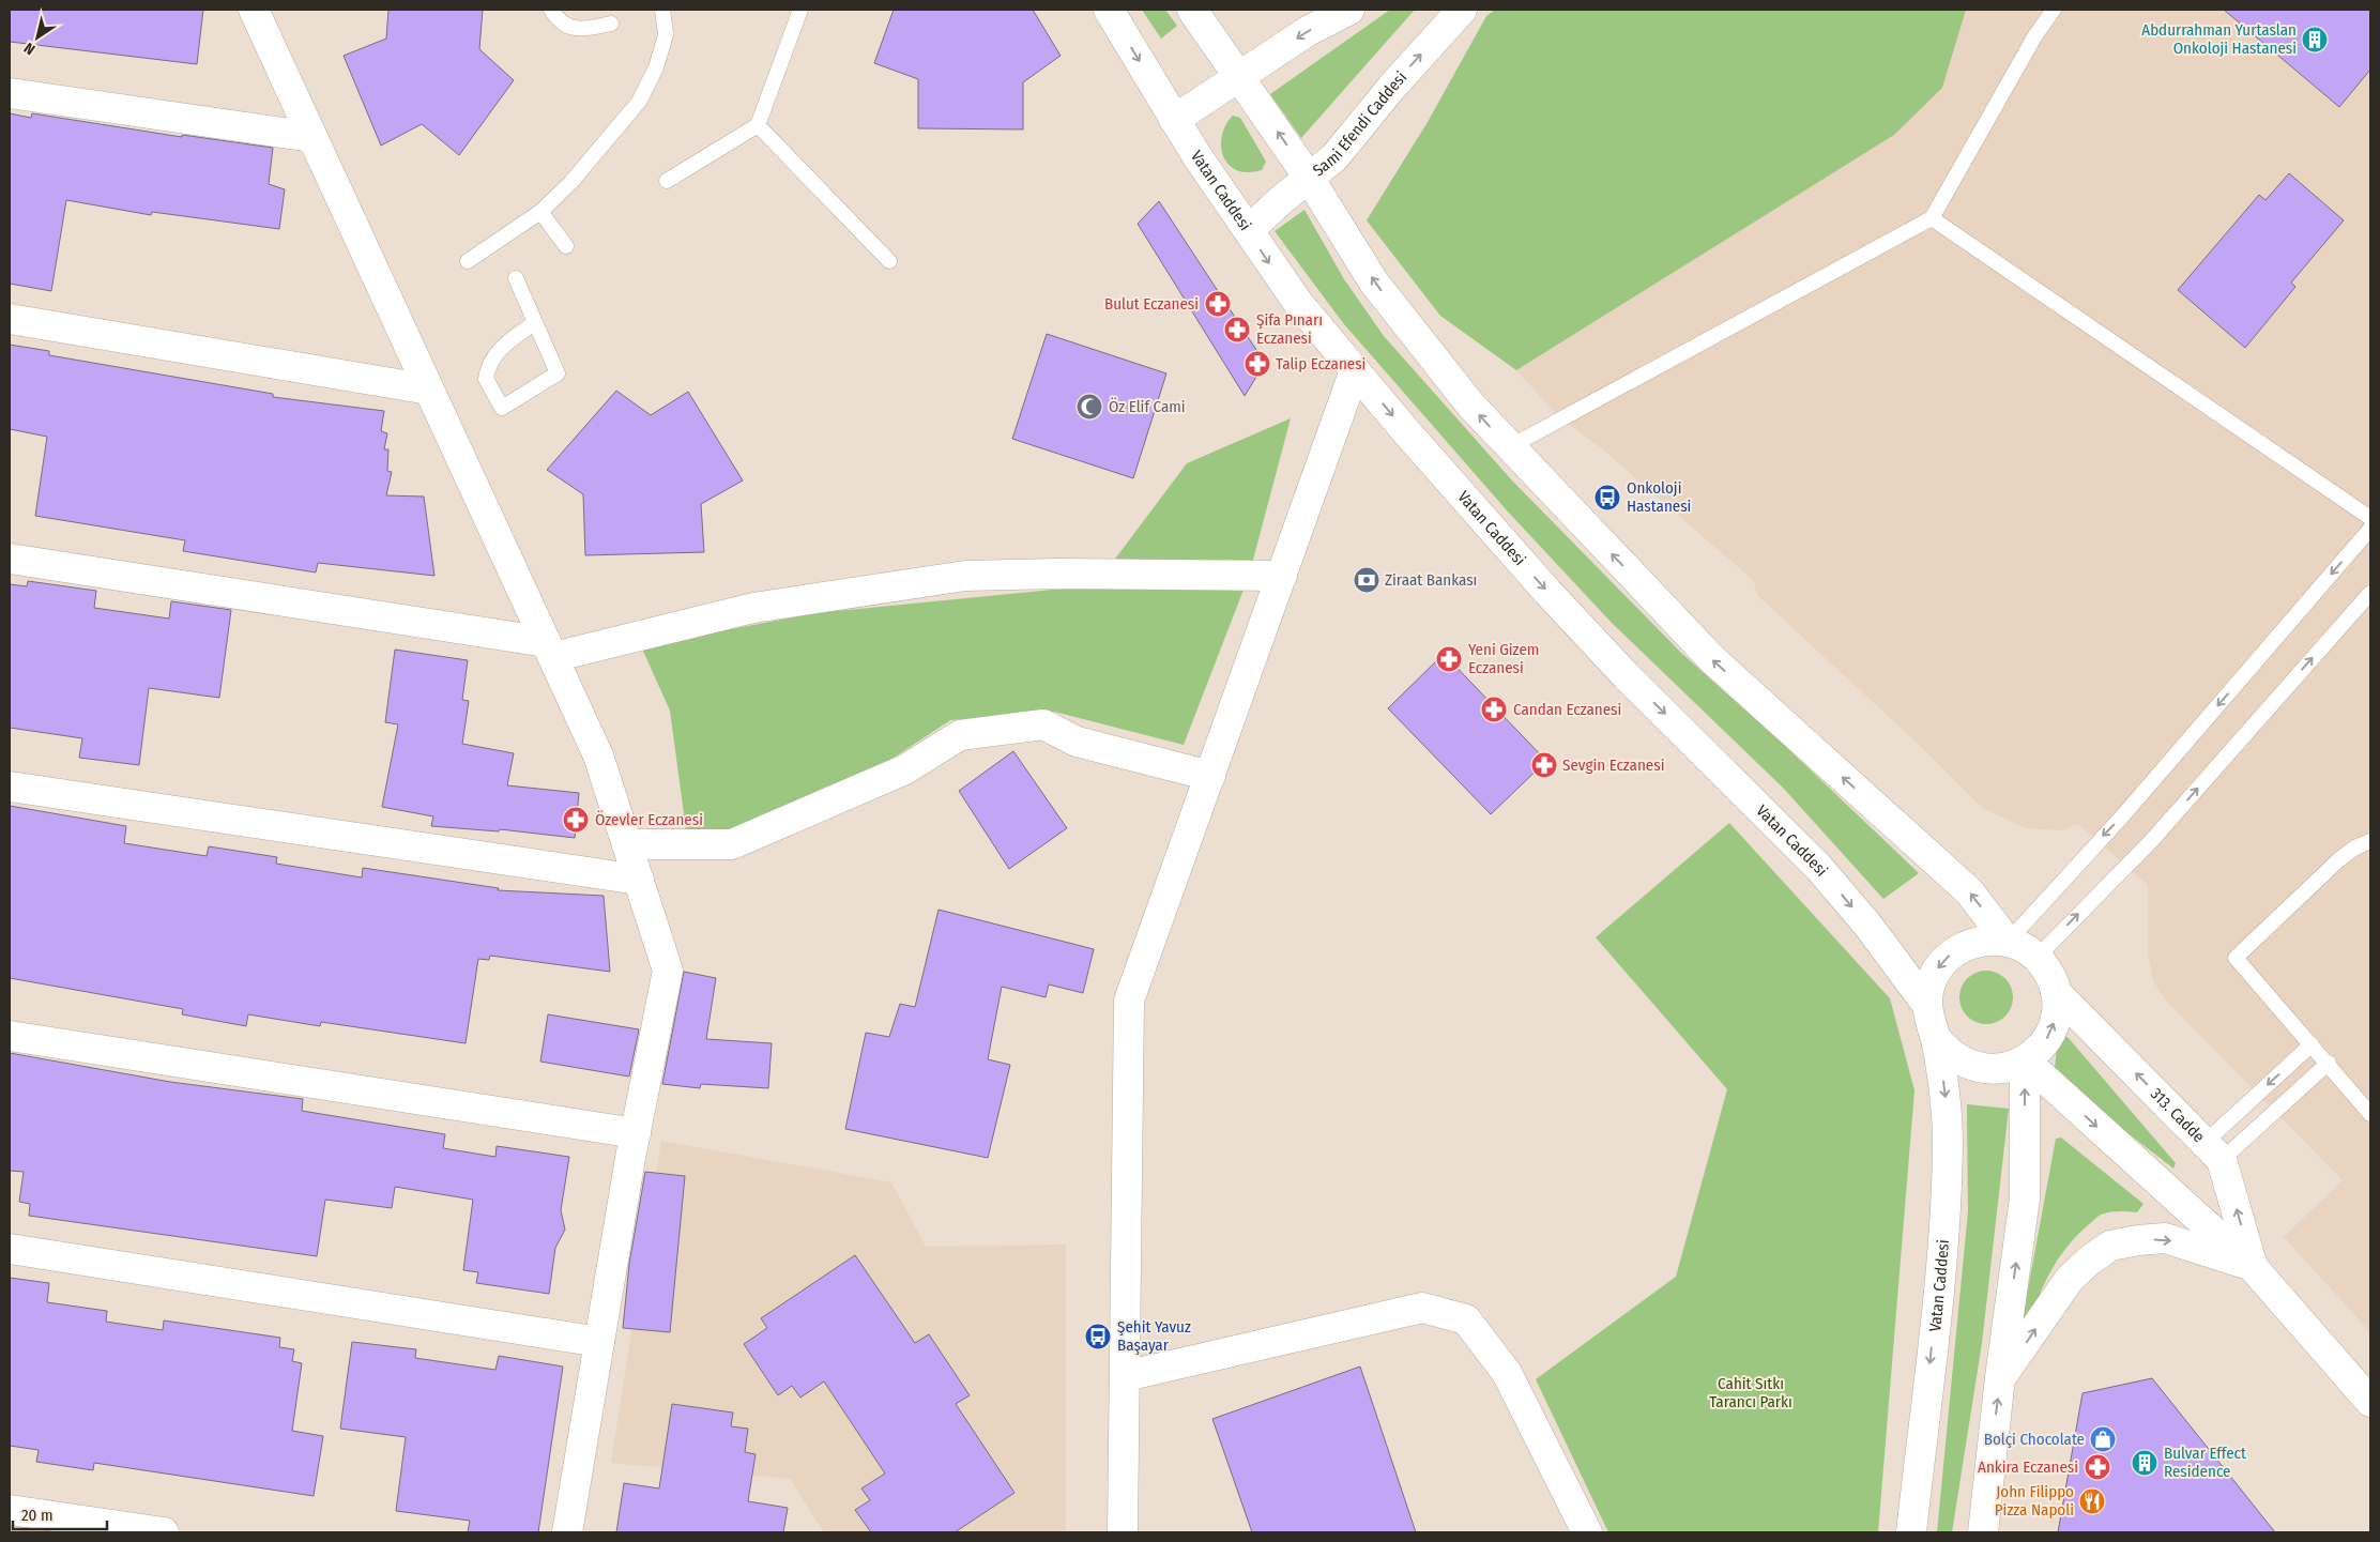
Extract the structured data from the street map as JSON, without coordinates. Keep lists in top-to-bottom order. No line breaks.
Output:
{"streets":{"street":["Sami Efendi Caddesi","Vatan Caddesi","313. Cadde"]},"crossings":[["Sami Efendi Caddesi","Vatan Caddesi"],["Vatan Caddesi","313. Cadde"]],"parks":["Cahit Sıtkı Tarancı Parkı"],"places":{"building":["Abdurrahman Yurtaslan Onkoloji Hastanesi","Bulvar Effect Residence"],"pharmacy":["Bulut Eczanesi","Şifa Pınarı Eczanesi","Talip Eczanesi","Yeni Gizem Eczanesi","Candan Eczanesi","Sevgin Eczanesi","Özevler Eczanesi","Ankira Eczanesi"],"mosque":["Öz Elif Cami"],"bus stop":["Onkoloji Hastanesi","Şehit Yavuz Başayar"],"bank":["Ziraat Bankası"],"shop":["Bolçi Chocolate"],"restaurant":["John Filippo Pizza Napoli"]},"scale_bar":"20 m","north":"bottom left"}
